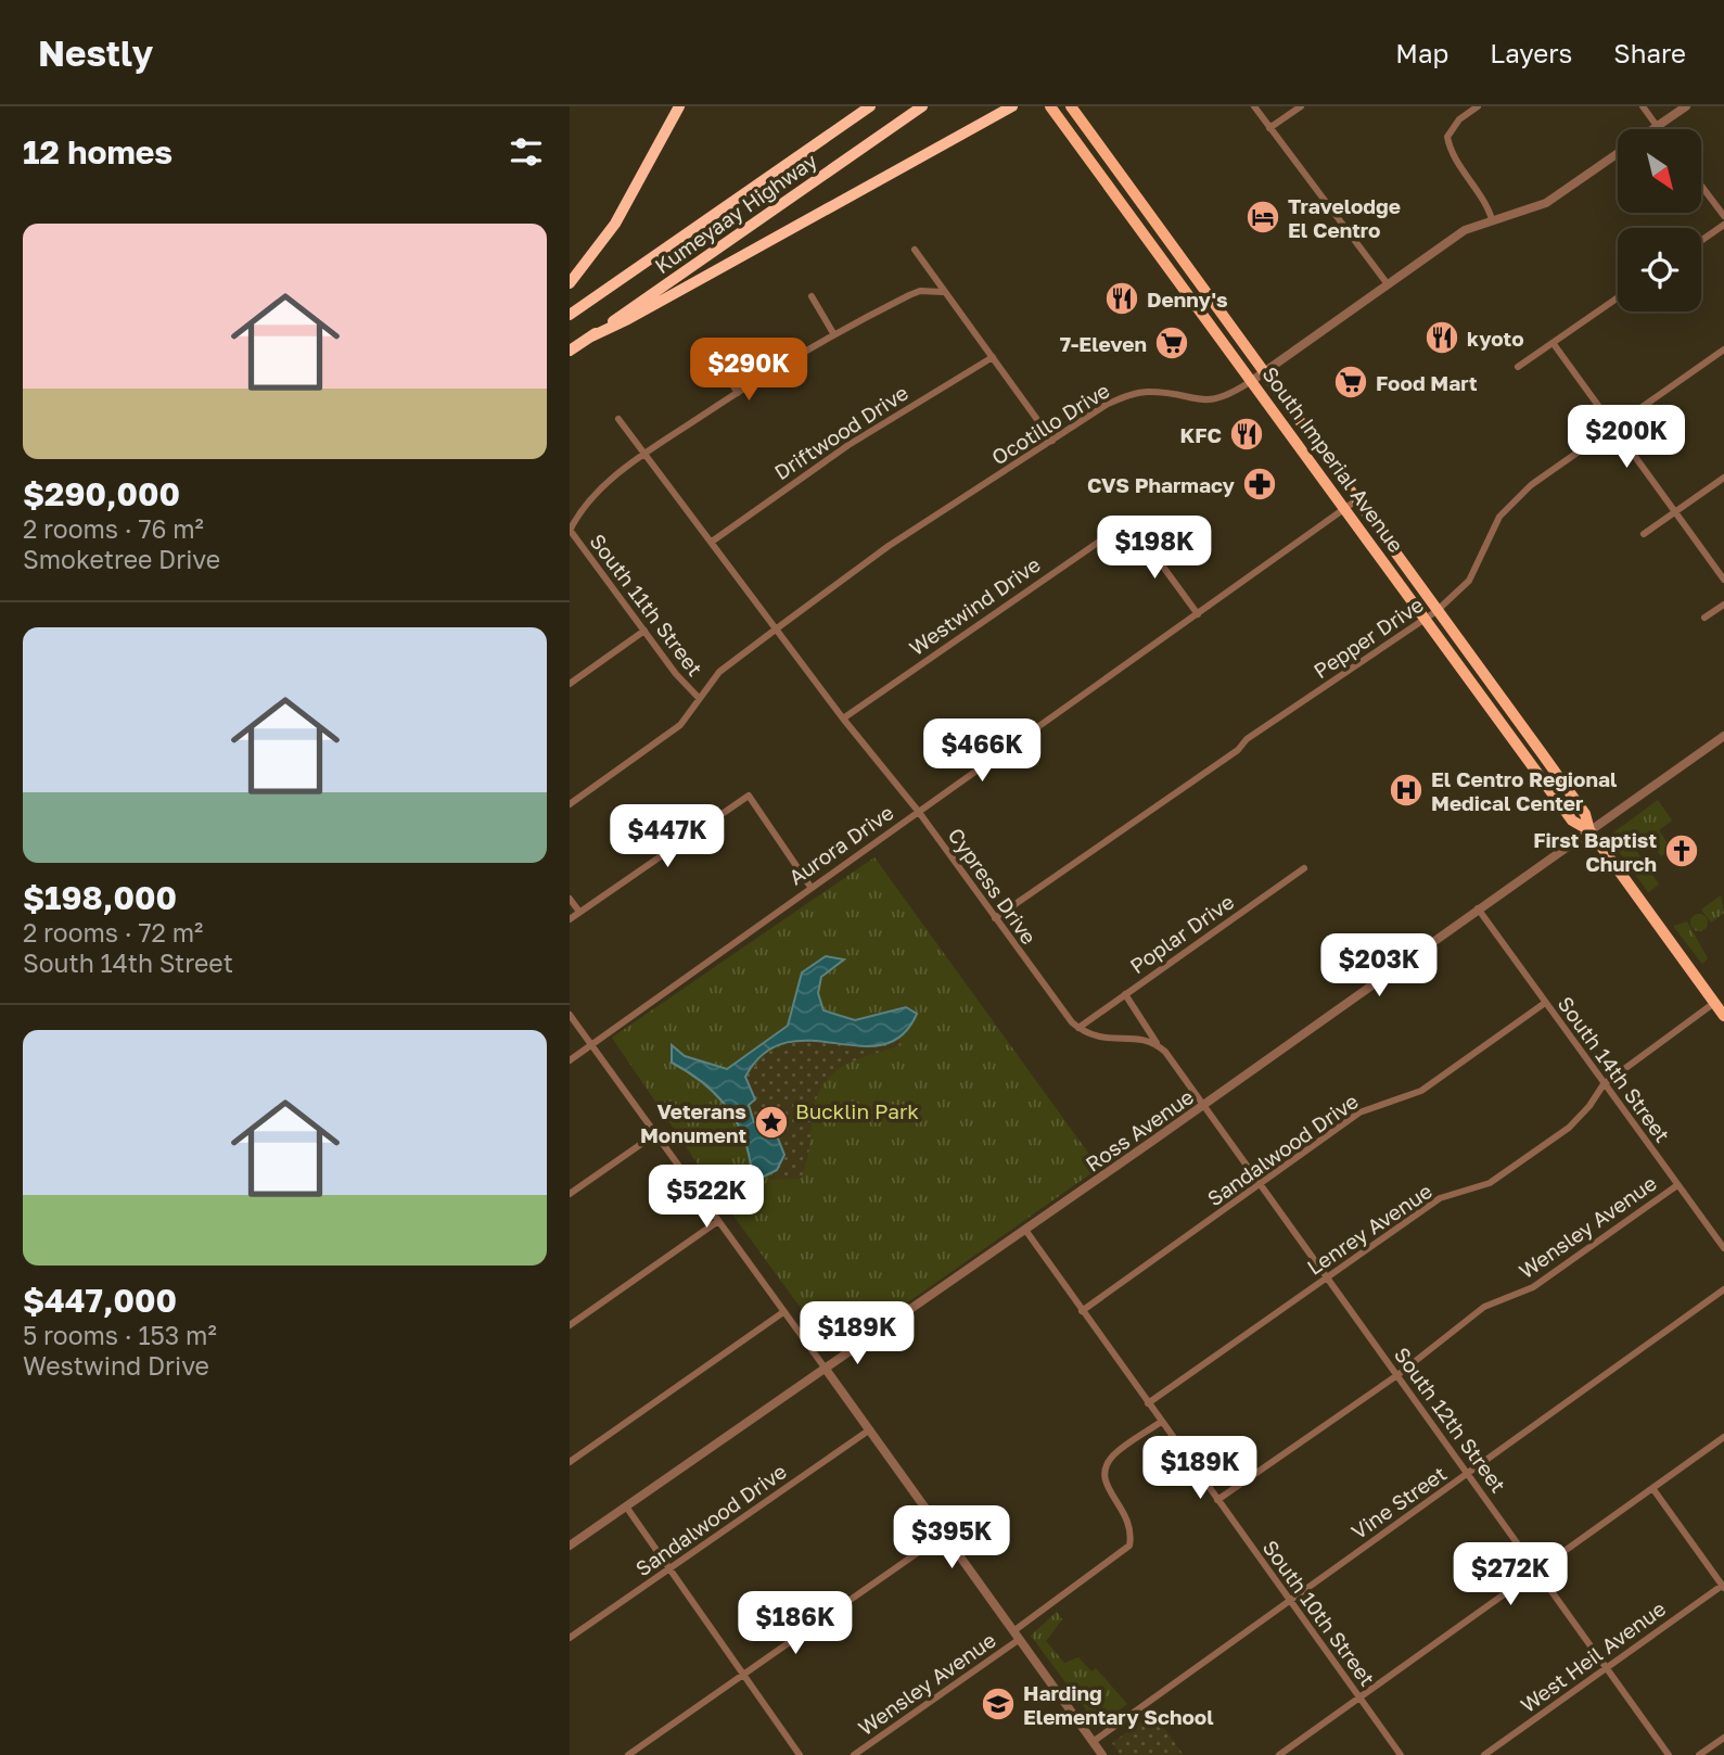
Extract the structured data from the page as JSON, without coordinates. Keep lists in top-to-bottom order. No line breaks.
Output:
{"streets":{"highway":["Kumeyaay Highway","South Imperial Avenue"],"street":["Ocotillo Drive","Driftwood Drive","South 11th Street","Westwind Drive","Pepper Drive","Aurora Drive","Cypress Drive","Poplar Drive","South 14th Street","Ross Avenue","Sandalwood Drive","Wensley Avenue","Lenrey Avenue","South 12th Street","Vine Street","South 10th Street","West Heil Avenue"]},"crossings":[["Ocotillo Drive","South Imperial Avenue"],["Ocotillo Drive","South 11th Street"],["Ocotillo Drive","Cypress Drive"],["Driftwood Drive","Cypress Drive"],["South Imperial Avenue","Pepper Drive"],["South Imperial Avenue","Aurora Drive"],["South Imperial Avenue","Ross Avenue"],["South Imperial Avenue","Lenrey Avenue"],["Westwind Drive","Aurora Drive"],["Westwind Drive","Cypress Drive"],["Pepper Drive","Cypress Drive"],["Aurora Drive","Cypress Drive"],["Cypress Drive","Poplar Drive"],["South 14th Street","Ross Avenue"],["South 14th Street","Sandalwood Drive"],["South 14th Street","Wensley Avenue"],["South 14th Street","Lenrey Avenue"],["Ross Avenue","South 12th Street"],["Ross Avenue","South 10th Street"],["Sandalwood Drive","South 12th Street"],["Sandalwood Drive","South 10th Street"],["Wensley Avenue","South 12th Street"],["Wensley Avenue","South 10th Street"],["Lenrey Avenue","South 12th Street"],["Lenrey Avenue","South 10th Street"],["South 12th Street","Vine Street"],["South 12th Street","West Heil Avenue"],["Vine Street","South 10th Street"]],"parks":["Bucklin Park"],"places":{"hotel":["Travelodge El Centro"],"restaurant":["Denny's","kyoto","KFC"],"supermarket":["7-Eleven","Food Mart"],"pharmacy":["CVS Pharmacy"],"hospital":["El Centro Regional Medical Center"],"church":["First Baptist Church"],"place":["Veterans Monument"],"school or university":["Harding Elementary School"]},"north":"bottom right","page":{"header":"Nestly","nav":["Map","Layers","Share"],"heading":"12 homes","list":[{"name":"$290,000","note":"2 rooms · 76 m² · Smoketree Drive"},{"name":"$198,000","note":"2 rooms · 72 m² · South 14th Street"},{"name":"$447,000","note":"5 rooms · 153 m² · Westwind Drive"}],"price":["$290K","$200K","$198K","$466K","$447K","$203K","$522K","$189K","$189K","$395K","$272K","$186K"]}}
